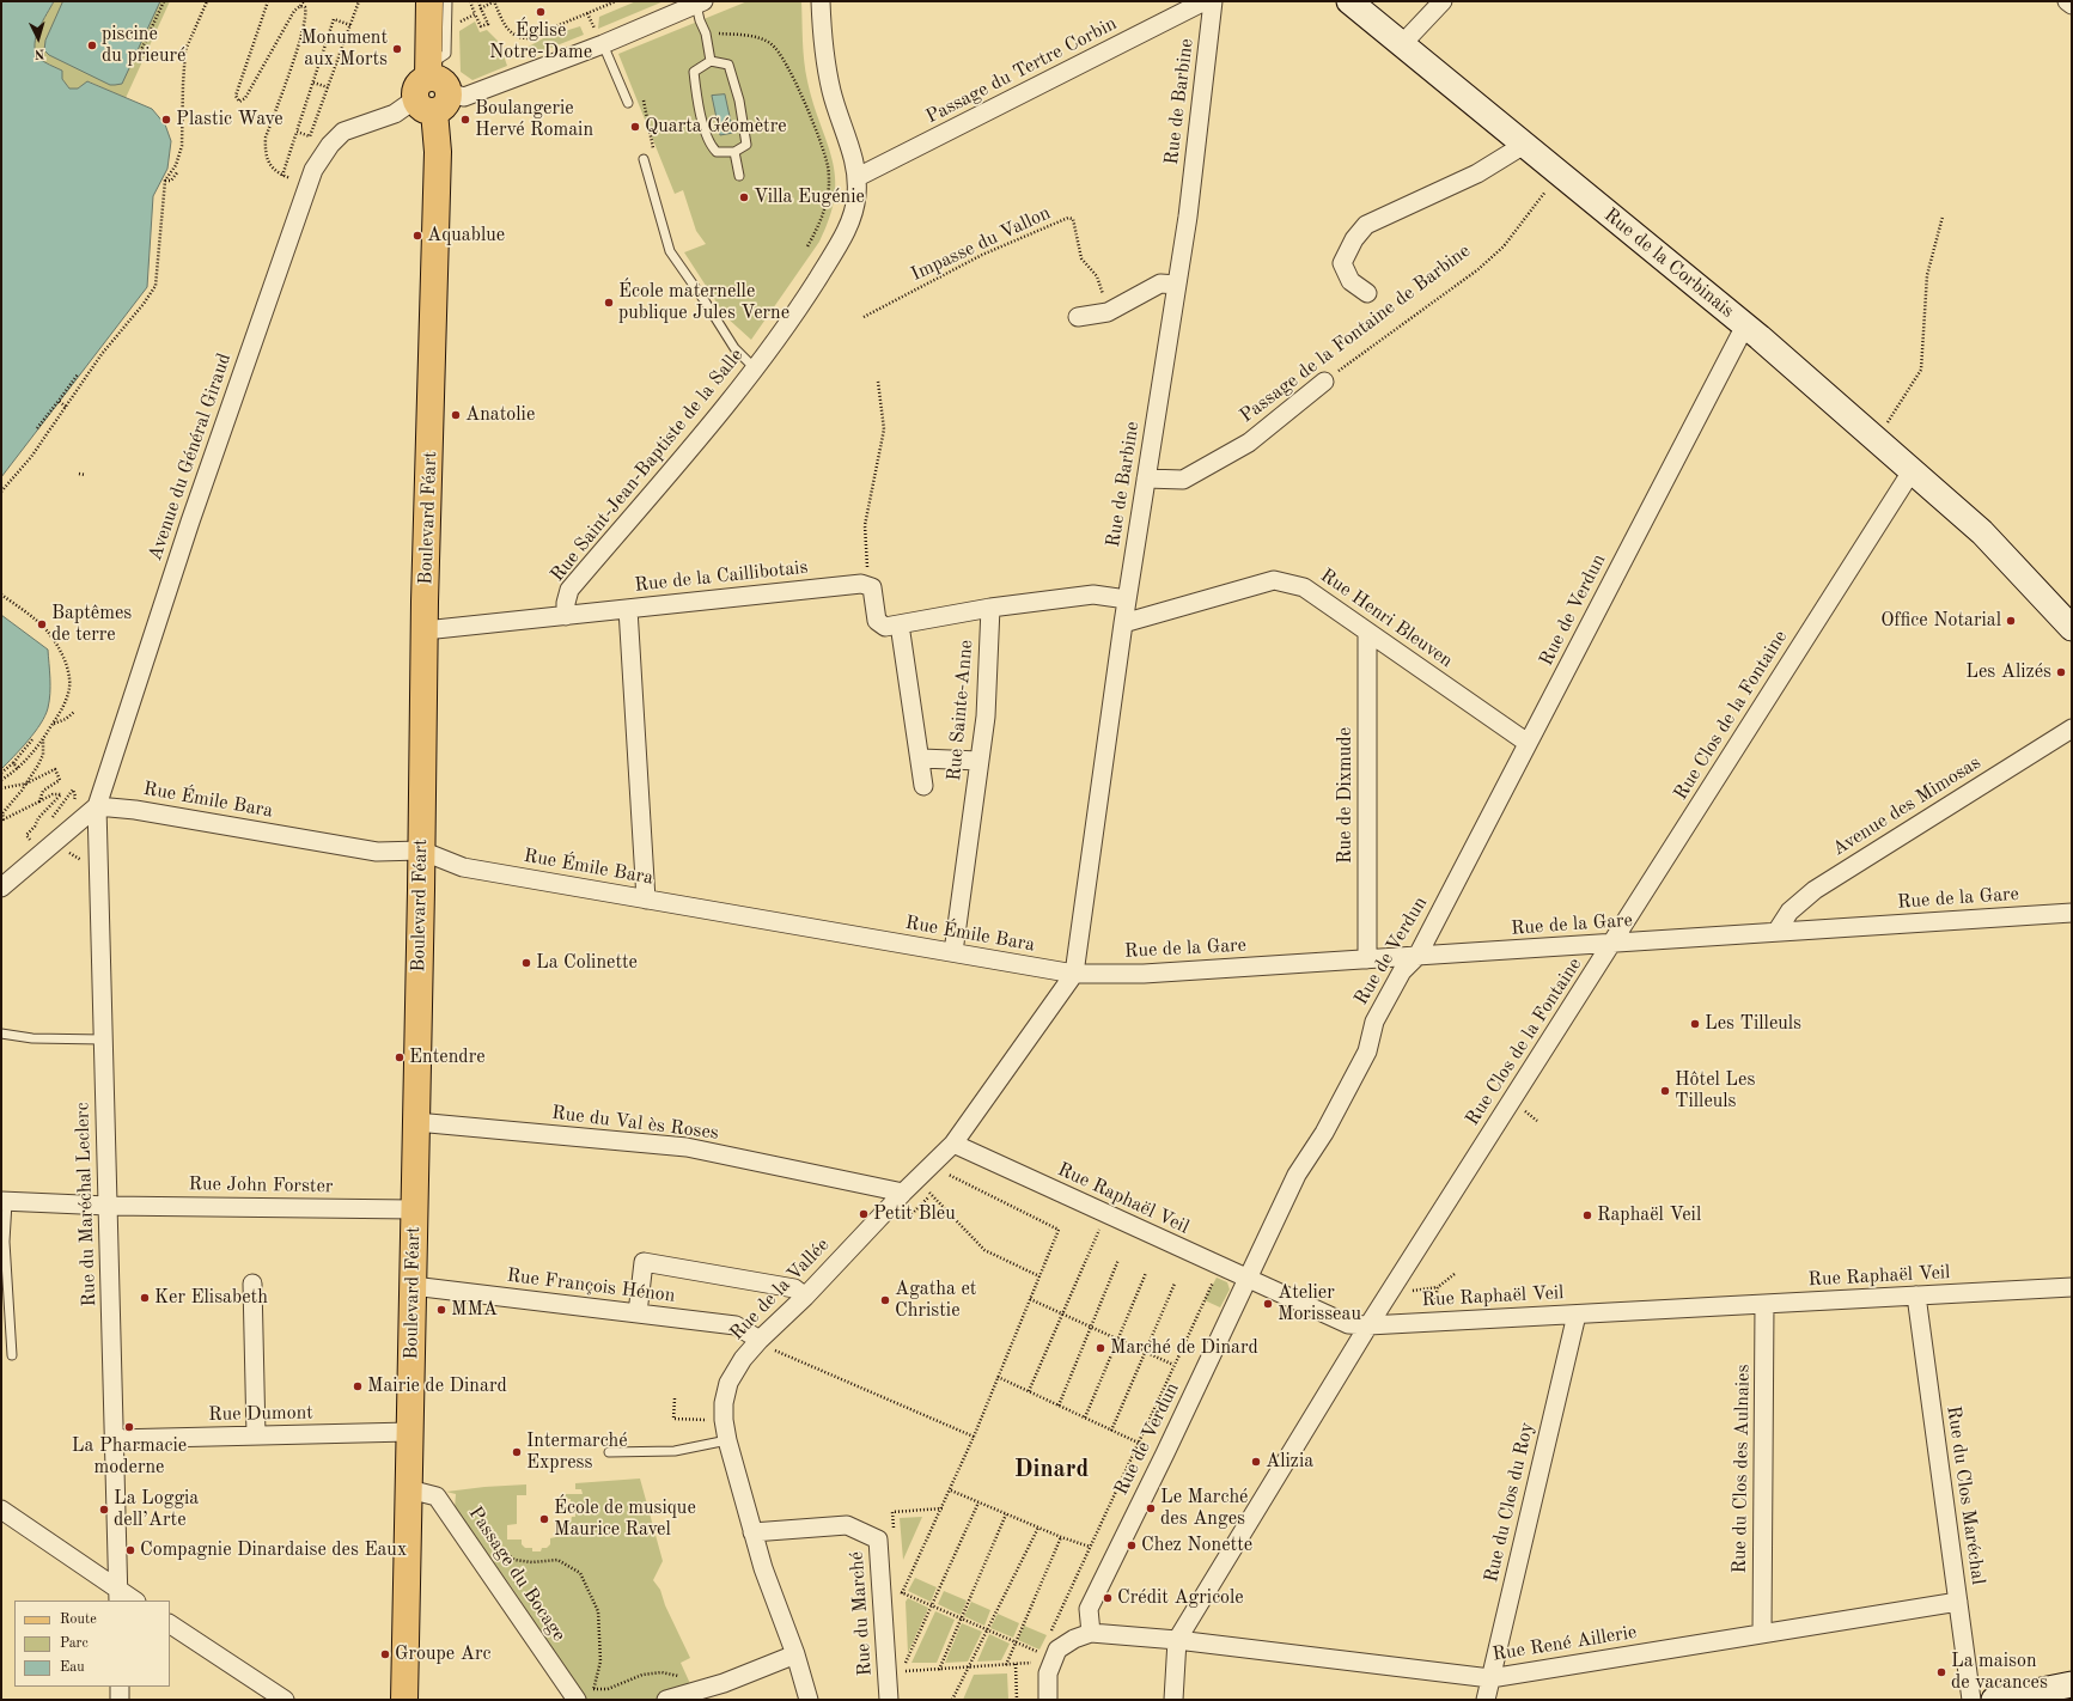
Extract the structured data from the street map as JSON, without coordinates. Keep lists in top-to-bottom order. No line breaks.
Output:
{"streets":{"main road":["Boulevard Féart"],"street":["Passage du Tertre Corbin","Rue de Barbine","Rue de la Corbinais","Passage de la Fontaine de Barbine","Avenue du Général Giraud","Rue Saint-Jean-Baptiste de la Salle","Rue de la Caillibotais","Rue de Verdun","Rue Henri Bleuven","Rue Sainte-Anne","Rue Clos de la Fontaine","Rue de Dixmude","Rue Émile Bara","Avenue des Mimosas","Rue de la Gare","Rue du Val ès Roses","Rue John Forster","Rue Raphaël Veil","Rue du Maréchal Leclerc","Rue François Hénon","Rue de la Vallée","Rue Dumont","Rue du Clos des Aulnaies","Rue du Clos Maréchal","Rue du Clos du Roy","Passage du Bocage","Rue du Marché","Rue René Aillerie"],"path":["Impasse du Vallon"]},"crossings":[["Passage du Tertre Corbin","Rue Saint-Jean-Baptiste de la Salle"],["Rue de Barbine","Passage de la Fontaine de Barbine"],["Rue de Barbine","Rue Henri Bleuven"],["Rue de Barbine","Rue Émile Bara"],["Rue de Barbine","Rue de la Gare"],["Rue de Barbine","Rue de la Vallée"],["Rue de la Corbinais","Passage de la Fontaine de Barbine"],["Rue de la Corbinais","Rue de Verdun"],["Rue de la Corbinais","Rue Clos de la Fontaine"],["Avenue du Général Giraud","Boulevard Féart"],["Avenue du Général Giraud","Rue Émile Bara"],["Avenue du Général Giraud","Rue du Maréchal Leclerc"],["Rue Saint-Jean-Baptiste de la Salle","Rue de la Caillibotais"],["Boulevard Féart","Rue de la Caillibotais"],["Boulevard Féart","Rue Émile Bara"],["Boulevard Féart","Rue du Val ès Roses"],["Boulevard Féart","Rue John Forster"],["Boulevard Féart","Rue François Hénon"],["Boulevard Féart","Rue Dumont"],["Boulevard Féart","Passage du Bocage"],["Rue de Verdun","Rue Henri Bleuven"],["Rue de Verdun","Rue de la Gare"],["Rue de Verdun","Rue Raphaël Veil"],["Rue de Verdun","Rue René Aillerie"],["Rue Henri Bleuven","Rue de Dixmude"],["Rue Sainte-Anne","Rue Émile Bara"],["Rue Clos de la Fontaine","Rue de la Gare"],["Rue Clos de la Fontaine","Rue Raphaël Veil"],["Rue Clos de la Fontaine","Rue René Aillerie"],["Rue de Dixmude","Rue de la Gare"],["Rue Émile Bara","Rue de la Gare"],["Rue Émile Bara","Rue du Maréchal Leclerc"],["Rue Émile Bara","Rue de la Vallée"],["Avenue des Mimosas","Rue de la Gare"],["Rue de la Gare","Rue de la Vallée"],["Rue du Val ès Roses","Rue de la Vallée"],["Rue John Forster","Rue du Maréchal Leclerc"],["Rue Raphaël Veil","Rue de la Vallée"],["Rue Raphaël Veil","Rue du Clos des Aulnaies"],["Rue Raphaël Veil","Rue du Clos Maréchal"],["Rue Raphaël Veil","Rue du Clos du Roy"],["Rue du Maréchal Leclerc","Rue Dumont"],["Rue François Hénon","Rue de la Vallée"],["Rue de la Vallée","Rue du Marché"],["Rue du Clos des Aulnaies","Rue René Aillerie"],["Rue du Clos Maréchal","Rue René Aillerie"],["Rue du Clos du Roy","Rue René Aillerie"]],"districts":["Dinard"],"places":["Église Notre-Dame","piscine du prieuré","Monument aux Morts","Plastic Wave","Boulangerie Hervé Romain","Quarta Géomètre","Villa Eugénie","Aquablue","École maternelle publique Jules Verne","Anatolie","Office Notarial","Baptêmes de terre","Les Alizés","La Colinette","Les Tilleuls","Entendre","Hôtel Les Tilleuls","Petit Bleu","Raphaël Veil","Ker Elisabeth","Agatha et Christie","Atelier Morisseau","MMA","Marché de Dinard","Mairie de Dinard","La Pharmacie moderne","Intermarché Express","Alizia","Le Marché des Anges","La Loggia dell’Arte","École de musique Maurice Ravel","Chez Nonette","Compagnie Dinardaise des Eaux","Crédit Agricole","Groupe Arc","La maison de vacances"],"legend":["Route","Parc","Eau"],"north":"bottom"}
